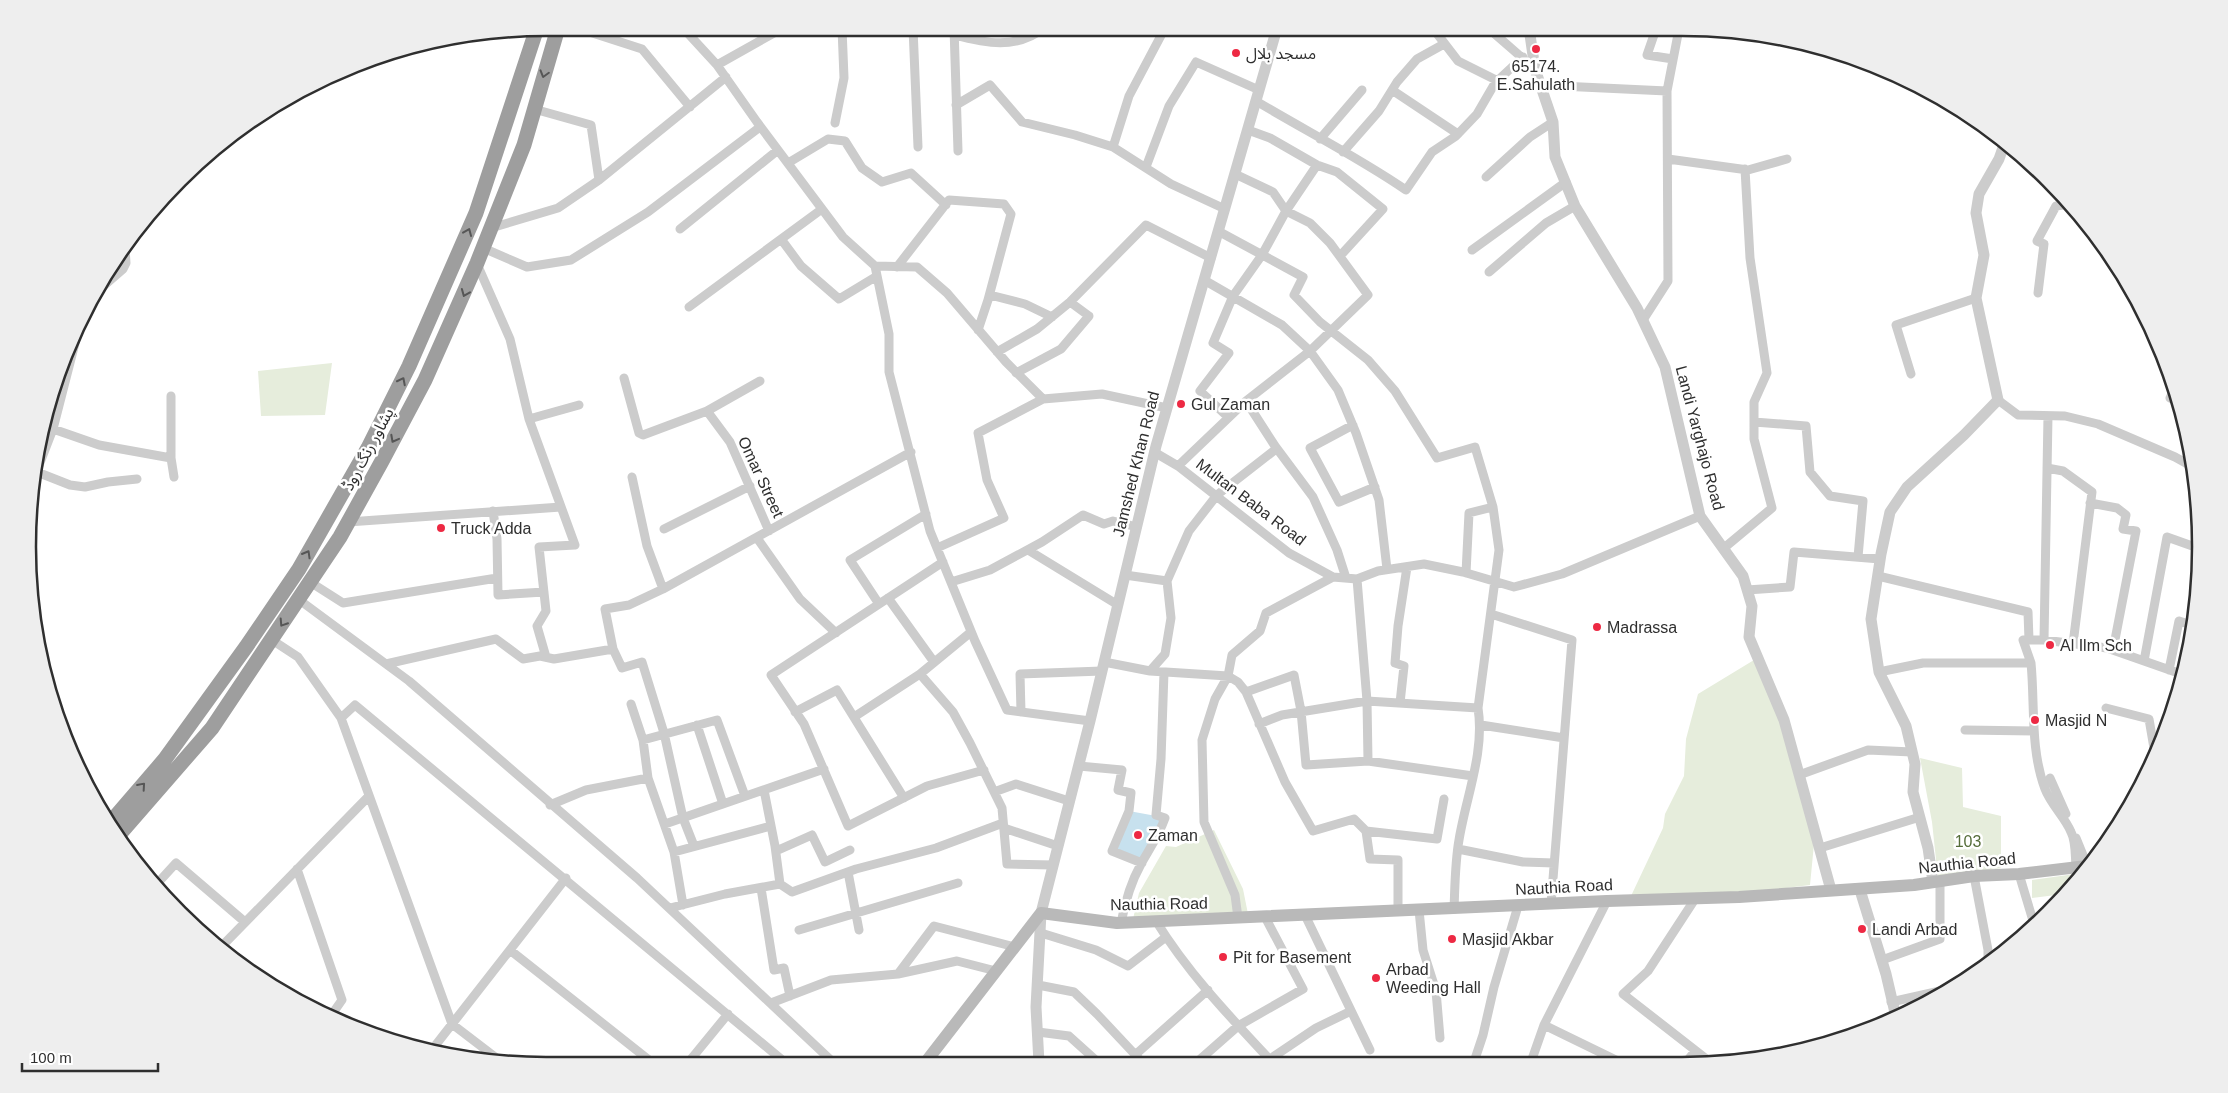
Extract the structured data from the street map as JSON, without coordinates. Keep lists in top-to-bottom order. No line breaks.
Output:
{"streets":{"highway":["پشاور رنگ روڈ"],"main road":["Nauthia Road"],"street":["Landi Yarghajo Road","Jamshed Khan Road","Omar Street","Multan Baba Road"]},"crossings":[["Landi Yarghajo Road","Multan Baba Road"],["Landi Yarghajo Road","Nauthia Road"],["Jamshed Khan Road","Multan Baba Road"],["Jamshed Khan Road","Nauthia Road"]],"parks":["103"],"places":["65174. E.Sahulath","مسجد بلال","Gul Zaman","Truck Adda","Madrassa","Al Ilm Sch","Masjid N","Zaman","Landi Arbad","Masjid Akbar","Pit for Basement","Arbad Weeding Hall"],"scale_bar":"100 m"}
